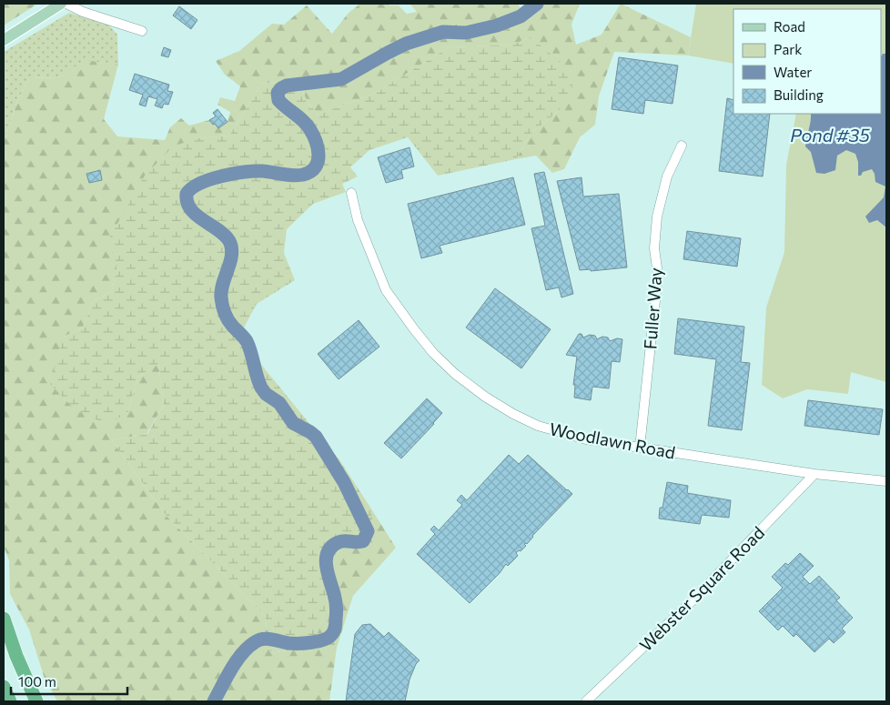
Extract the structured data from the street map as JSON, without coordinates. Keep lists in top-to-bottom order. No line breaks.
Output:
{"streets":{"street":["Fuller Way","Woodlawn Road","Webster Square Road"]},"crossings":[["Fuller Way","Woodlawn Road"],["Woodlawn Road","Webster Square Road"]],"water":["Pond #35"],"legend":["Road","Park","Water","Building"],"scale_bar":"100 m"}
